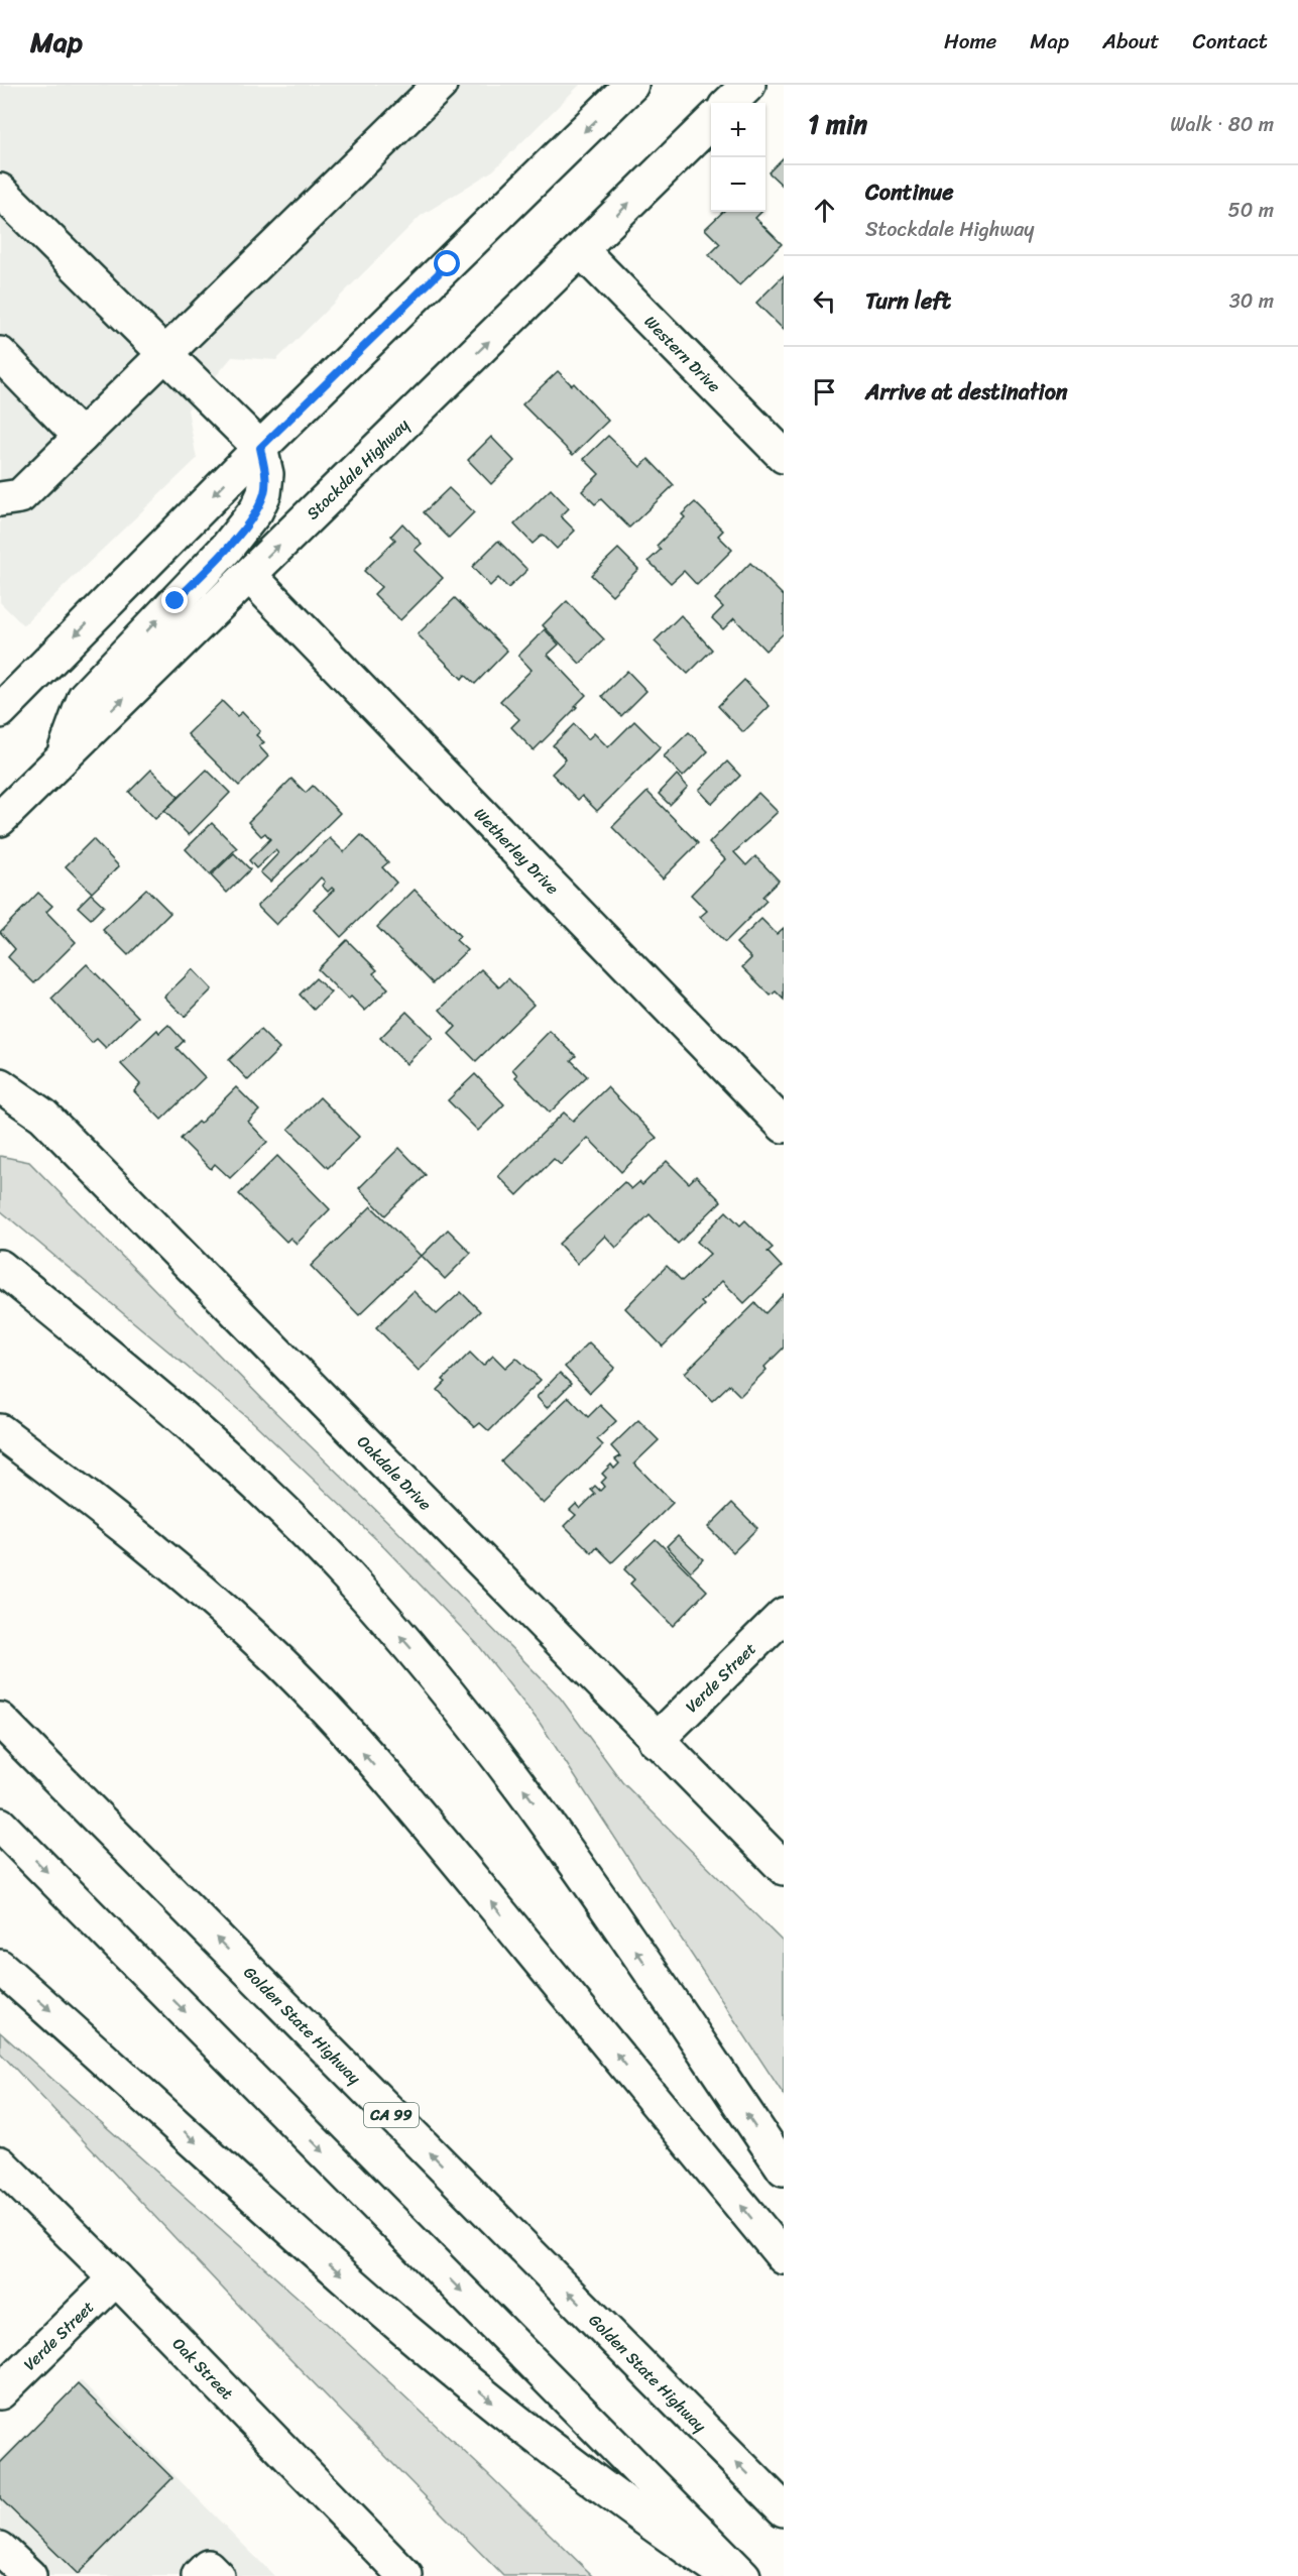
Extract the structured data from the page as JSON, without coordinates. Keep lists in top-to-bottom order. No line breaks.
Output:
{"streets":{"main road":["Western Drive","Stockdale Highway","Wetherley Drive","Oakdale Drive","Verde Street","Golden State Highway","CA 99","Oak Street"]},"crossings":[["Western Drive","Stockdale Highway"],["Stockdale Highway","Wetherley Drive"],["Oakdale Drive","Verde Street"],["Verde Street","Oak Street"]],"page":{"header":"Map","nav":["Home","Map","About","Contact"],"heading":["1 min","Walk · 80 m"],"map_buttons":["+","−"],"list":[["Continue","Stockdale Highway","50 m"],["Turn left","30 m"],"Arrive at destination"]}}
